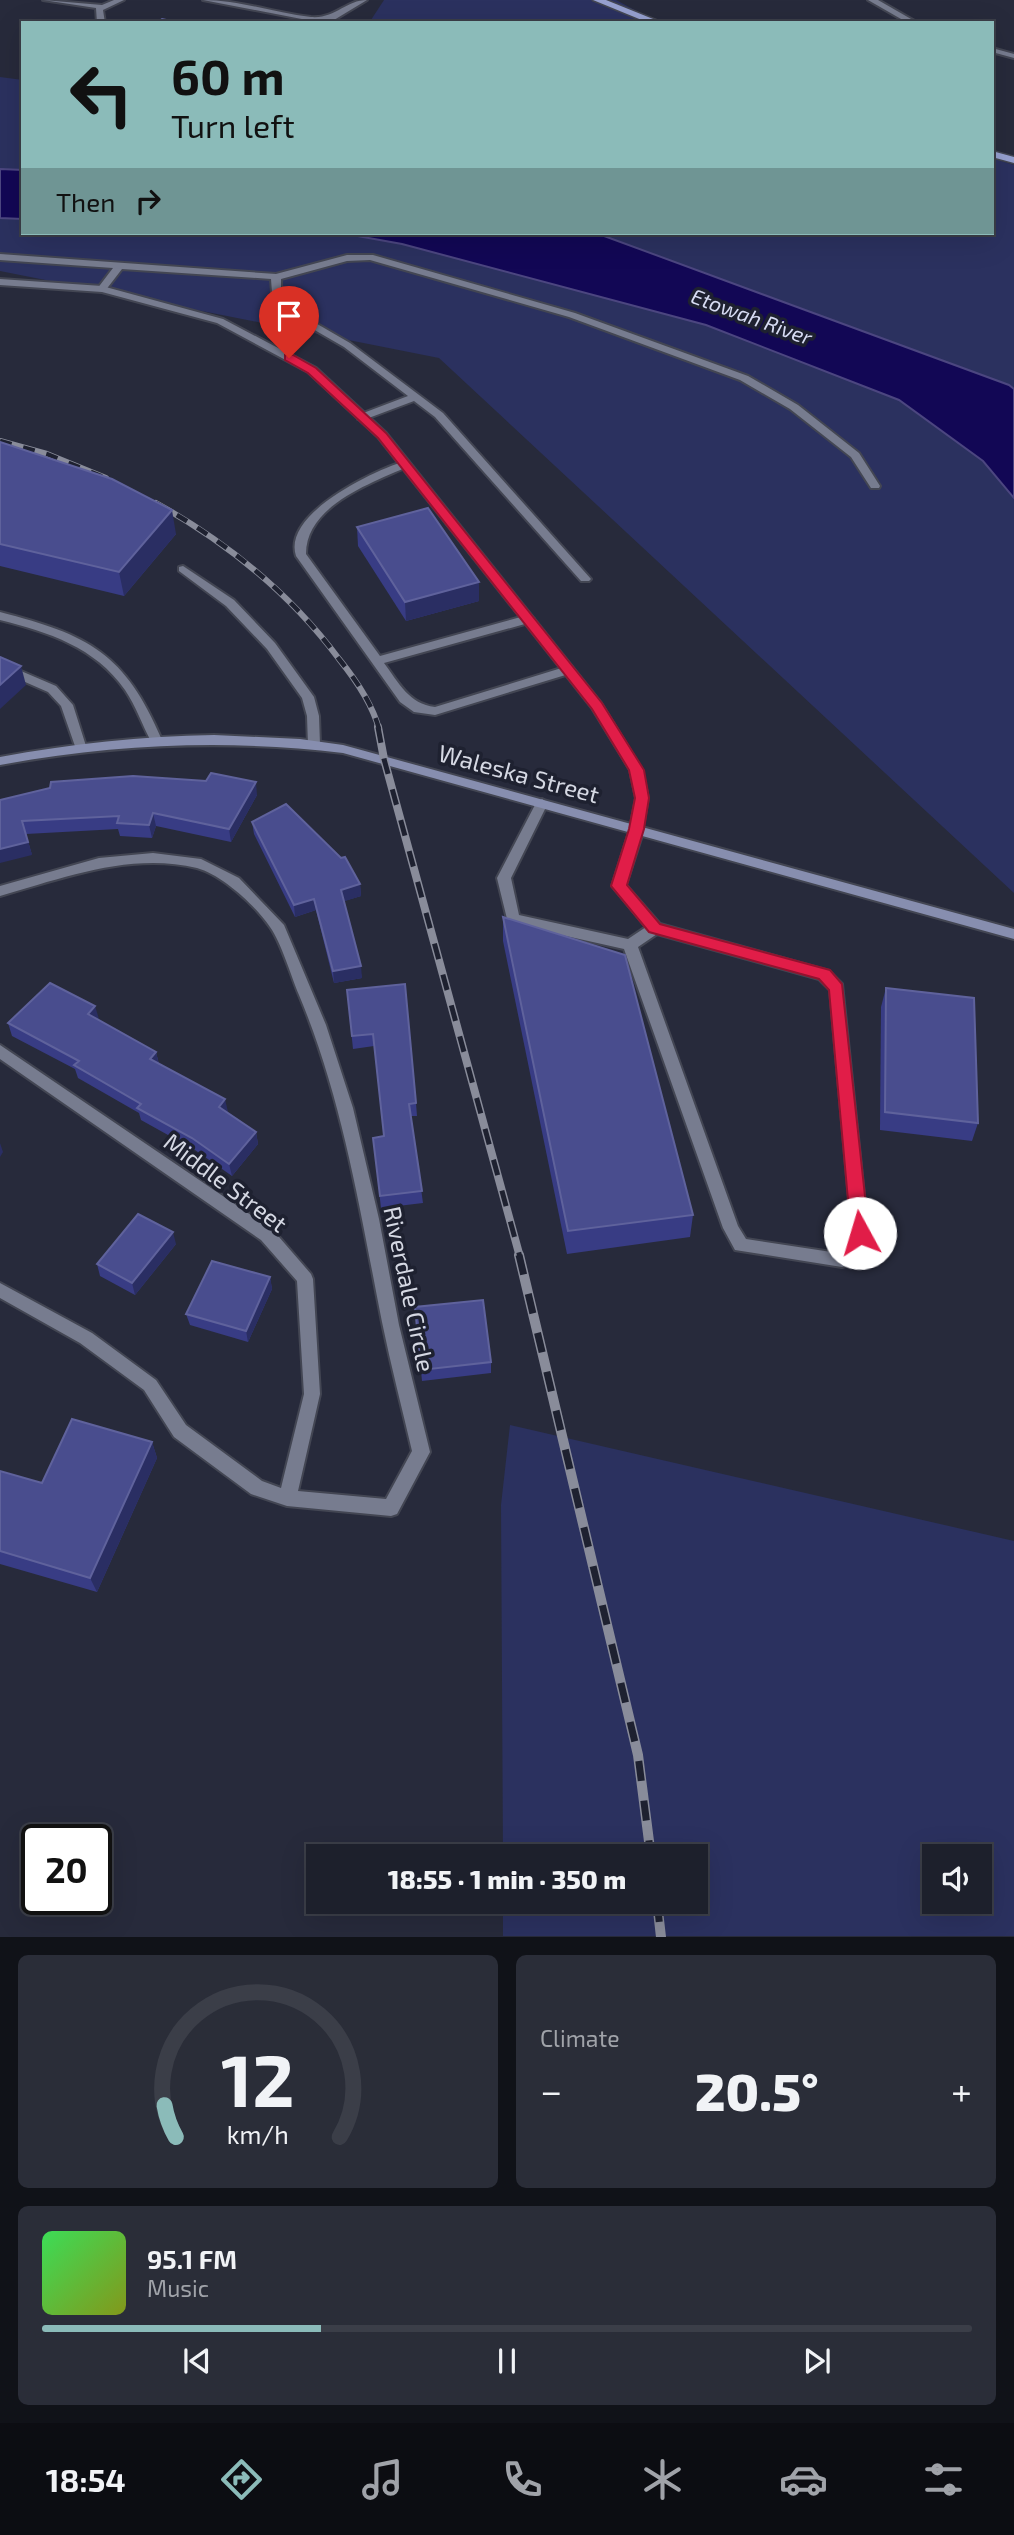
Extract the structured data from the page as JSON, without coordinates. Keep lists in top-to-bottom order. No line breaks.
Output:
{"streets":{"main road":["Waleska Street"],"street":["Middle Street","Riverdale Circle"]},"crossings":[["Middle Street","Riverdale Circle"]],"water":["Etowah River"],"page":{"turn":["60 m","Turn left"],"then":"Then","limit":"20","trip":"18:55 · 1 min · 350 m","tile":"Climate","heat":["−","20.5°","+"],"song":["95.1 FM","Music"],"tabs":"18:54","gauge":["12","km/h"]}}
